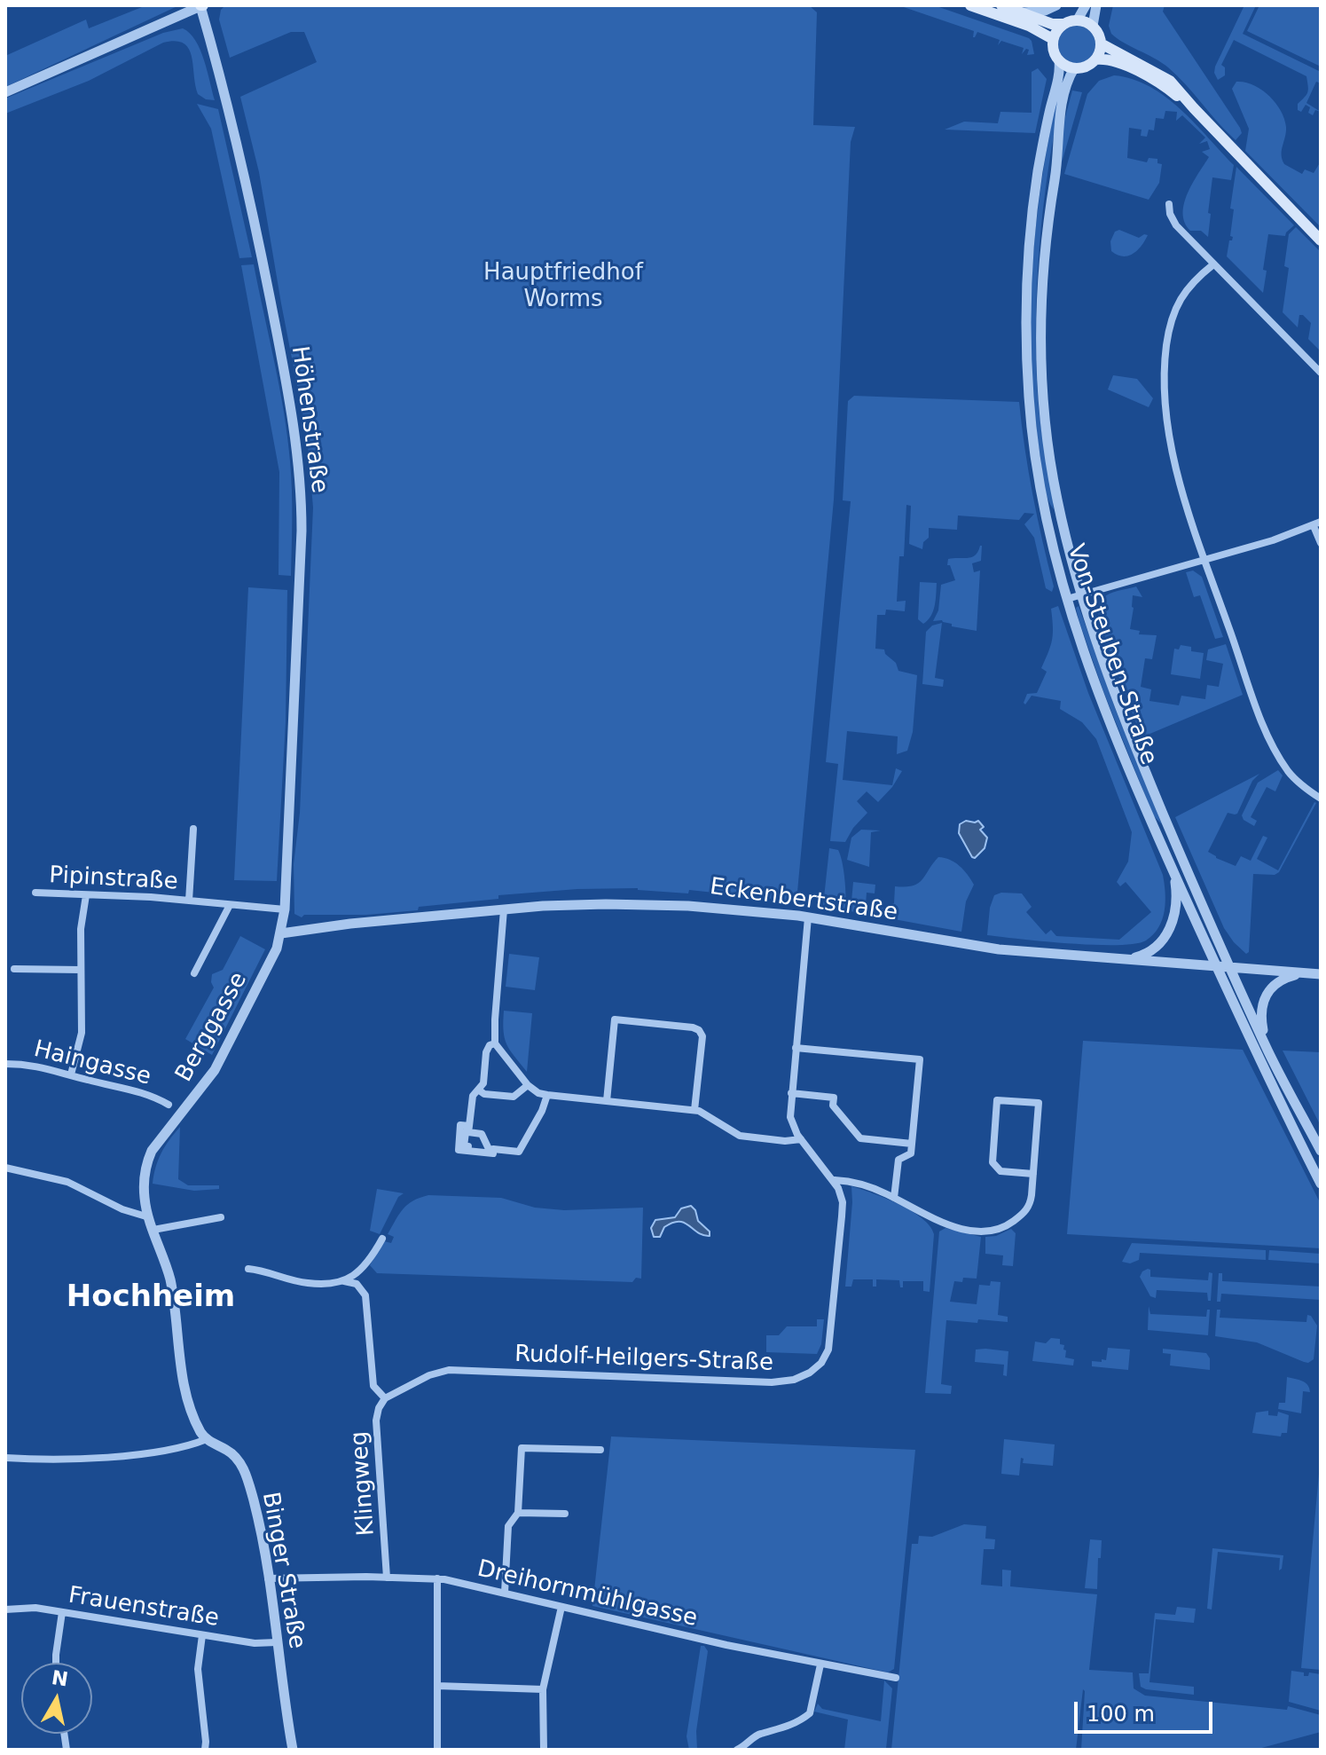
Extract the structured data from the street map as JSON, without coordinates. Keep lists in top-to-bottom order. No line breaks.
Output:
{"streets":{"main road":["Von-Steuben-Straße"],"street":["Höhenstraße","Pipinstraße","Eckenbertstraße","Berggasse","Haingasse","Rudolf-Heilgers-Straße","Klingweg","Binger Straße","Dreihornmühlgasse","Frauenstraße"]},"crossings":[["Höhenstraße","Pipinstraße"],["Höhenstraße","Eckenbertstraße"],["Höhenstraße","Berggasse"],["Von-Steuben-Straße","Eckenbertstraße"],["Eckenbertstraße","Berggasse"],["Eckenbertstraße","Rudolf-Heilgers-Straße"],["Berggasse","Binger Straße"],["Rudolf-Heilgers-Straße","Klingweg"],["Klingweg","Dreihornmühlgasse"],["Binger Straße","Dreihornmühlgasse"],["Binger Straße","Frauenstraße"]],"districts":["Hochheim"],"parks":["Hauptfriedhof Worms"],"scale_bar":"100 m","north":"top"}
